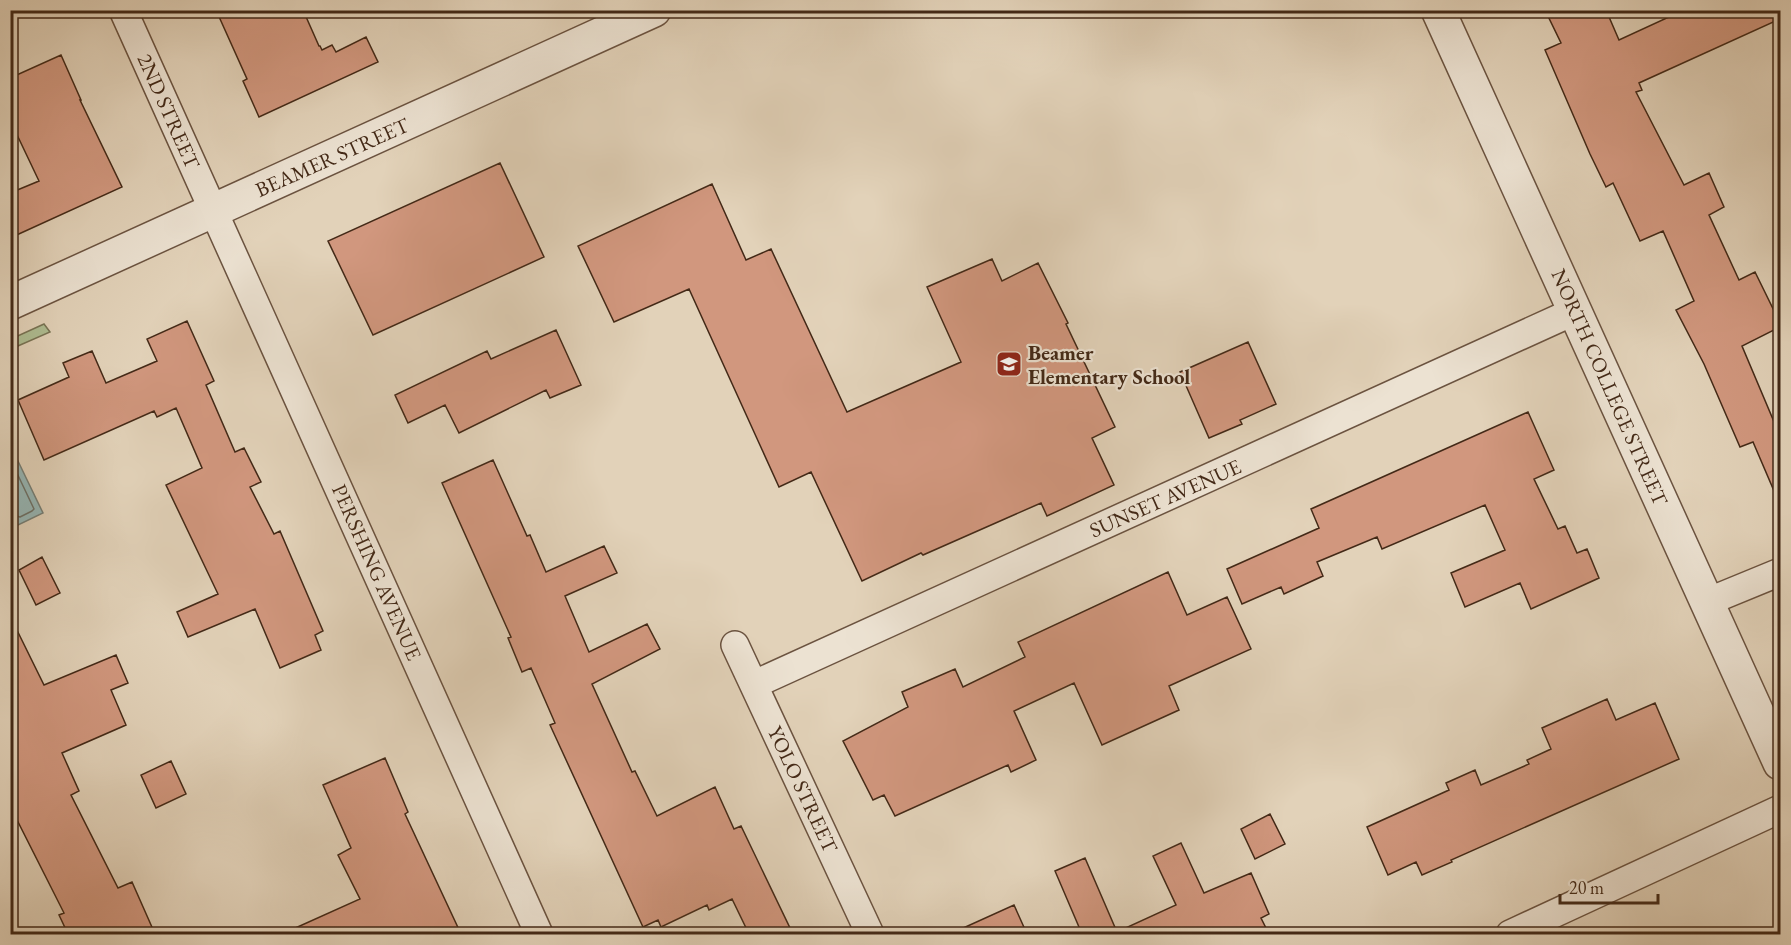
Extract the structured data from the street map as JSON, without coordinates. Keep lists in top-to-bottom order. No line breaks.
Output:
{"streets":{"street":["2ND STREET","BEAMER STREET","NORTH COLLEGE STREET","SUNSET AVENUE","PERSHING AVENUE","YOLO STREET"]},"crossings":[["2ND STREET","BEAMER STREET"],["2ND STREET","PERSHING AVENUE"],["BEAMER STREET","PERSHING AVENUE"],["NORTH COLLEGE STREET","SUNSET AVENUE"],["SUNSET AVENUE","YOLO STREET"]],"places":{"school or university":["Beamer Elementary School"]},"scale_bar":"20 m"}
